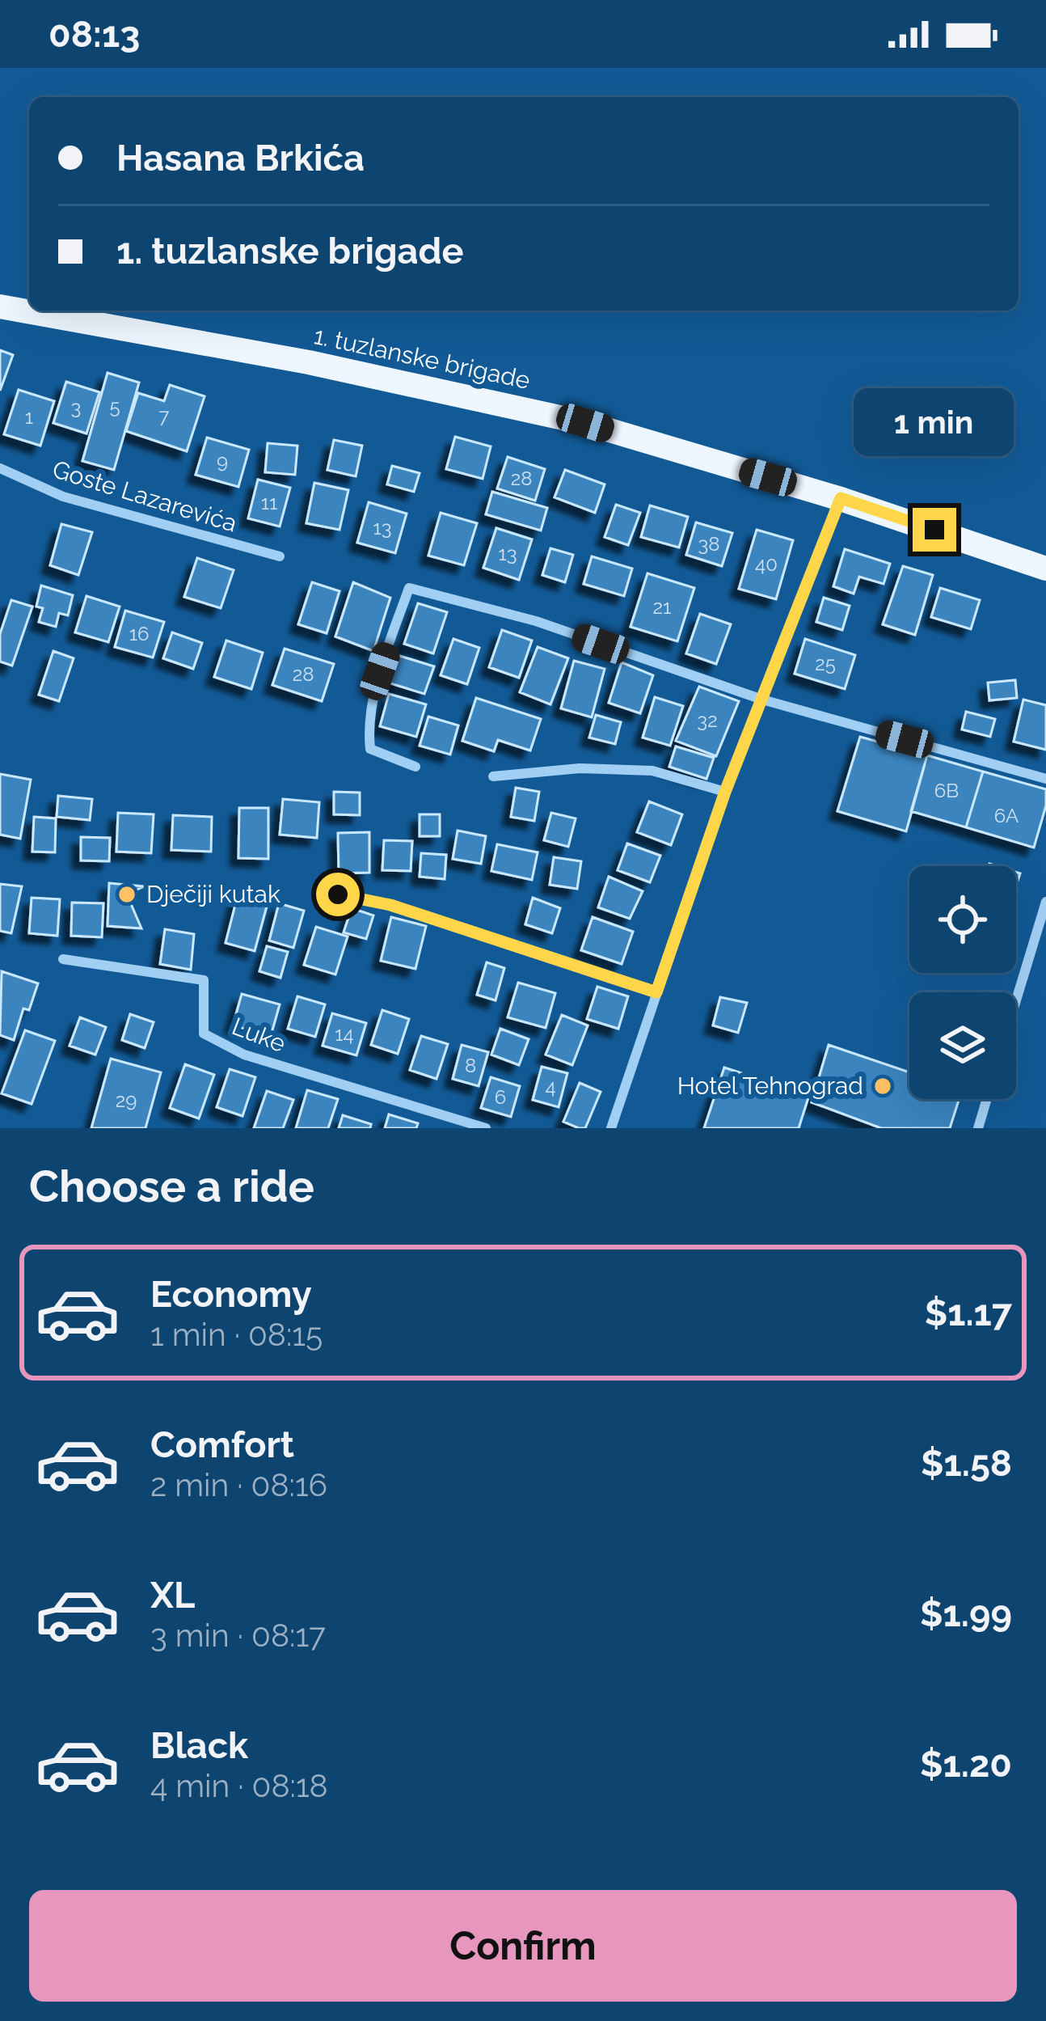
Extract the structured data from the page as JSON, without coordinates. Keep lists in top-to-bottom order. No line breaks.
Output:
{"streets":{"main road":["1. tuzlanske brigade"],"street":["Goste Lazarevića","Luke"]},"places":["Dječiji kutak","Hotel Tehnograd"],"house_numbers":["5","3","7","1","9","28","11","13","38","13","40","21","16","25","28","32","6B","6A","14","8","4","6","29"],"page":{"status":"08:13","banner":["Hasana Brkića","1. tuzlanske brigade"],"bubble":"1 min","heading":"Choose a ride","list":[{"name":"Economy","note":"1 min · 08:15","value":"$1.17"},{"name":"Comfort","note":"2 min · 08:16","value":"$1.58"},{"name":"XL","note":"3 min · 08:17","value":"$1.99"},{"name":"Black","note":"4 min · 08:18","value":"$1.20"}],"buttons":"Confirm"}}
